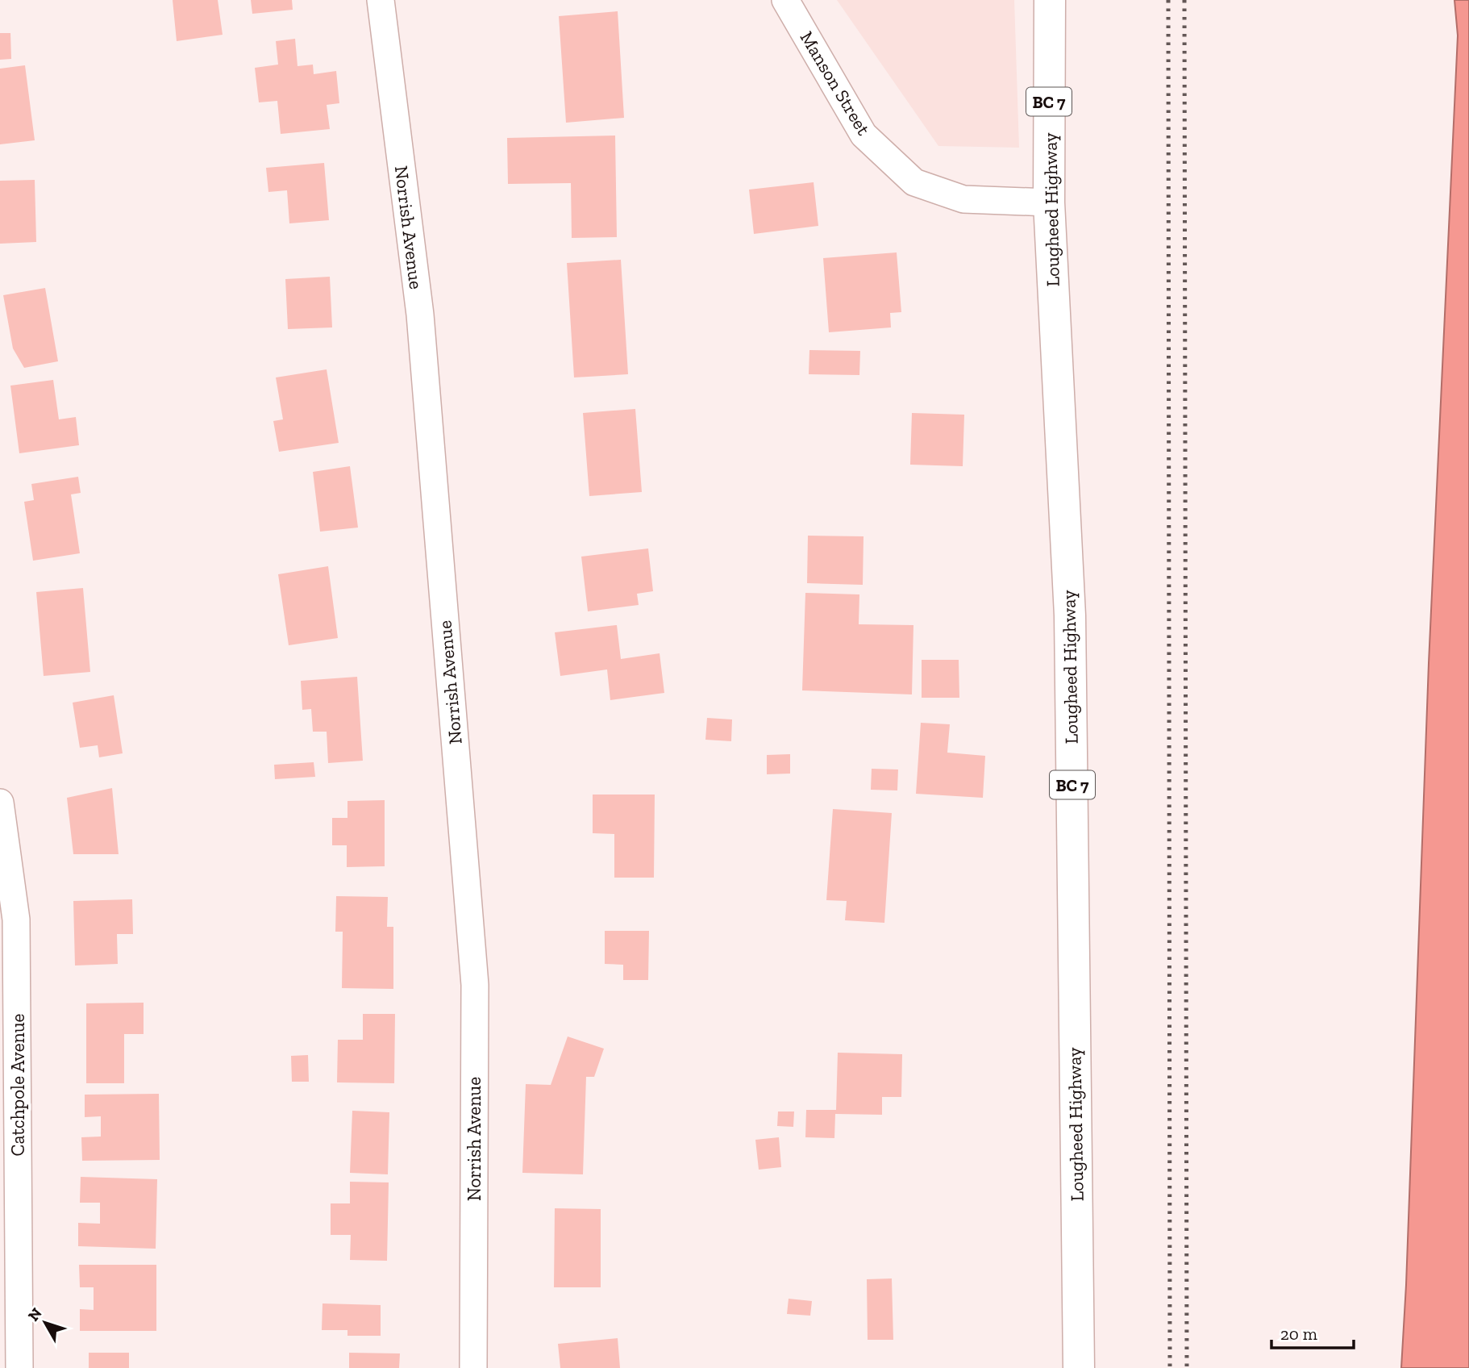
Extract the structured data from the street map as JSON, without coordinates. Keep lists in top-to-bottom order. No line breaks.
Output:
{"streets":{"main road":["BC 7","Lougheed Highway"],"street":["Manson Street","Norrish Avenue","Catchpole Avenue"]},"crossings":[["Manson Street","Lougheed Highway"]],"scale_bar":"20 m","north":"top left"}
